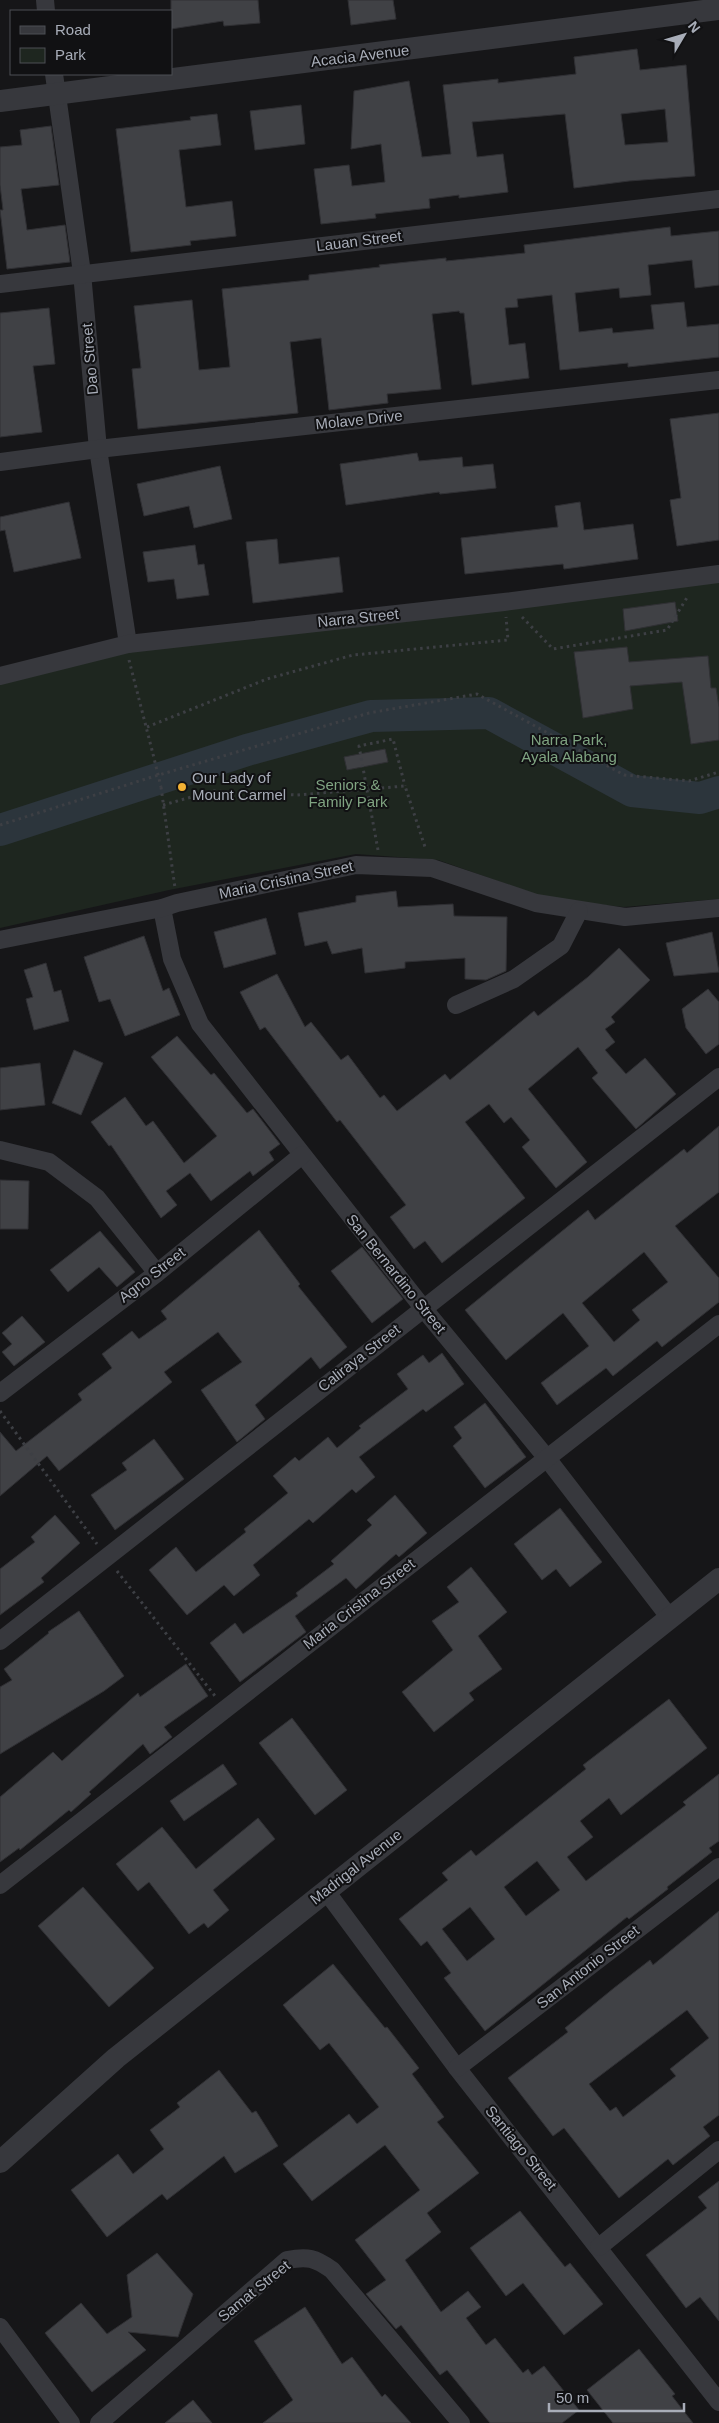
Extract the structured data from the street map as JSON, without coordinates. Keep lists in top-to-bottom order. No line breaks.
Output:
{"streets":{"street":["Acacia Avenue","Lauan Street","Dao Street","Molave Drive","Narra Street","Maria Cristina Street","San Bernardino Street","Agno Street","Caliraya Street","Madrigal Avenue","San Antonio Street","Santiago Street","Samat Street"]},"crossings":[["Acacia Avenue","Dao Street"],["Lauan Street","Dao Street"],["Dao Street","Molave Drive"],["Dao Street","Narra Street"],["Maria Cristina Street","San Bernardino Street"],["San Bernardino Street","Agno Street"],["San Bernardino Street","Caliraya Street"],["San Bernardino Street","Madrigal Avenue"],["Madrigal Avenue","Santiago Street"],["San Antonio Street","Santiago Street"]],"parks":["Narra Park, Ayala Alabang","Seniors & Family Park"],"places":["Our Lady of Mount Carmel"],"legend":["Road","Park"],"scale_bar":"50 m","north":"top right"}
